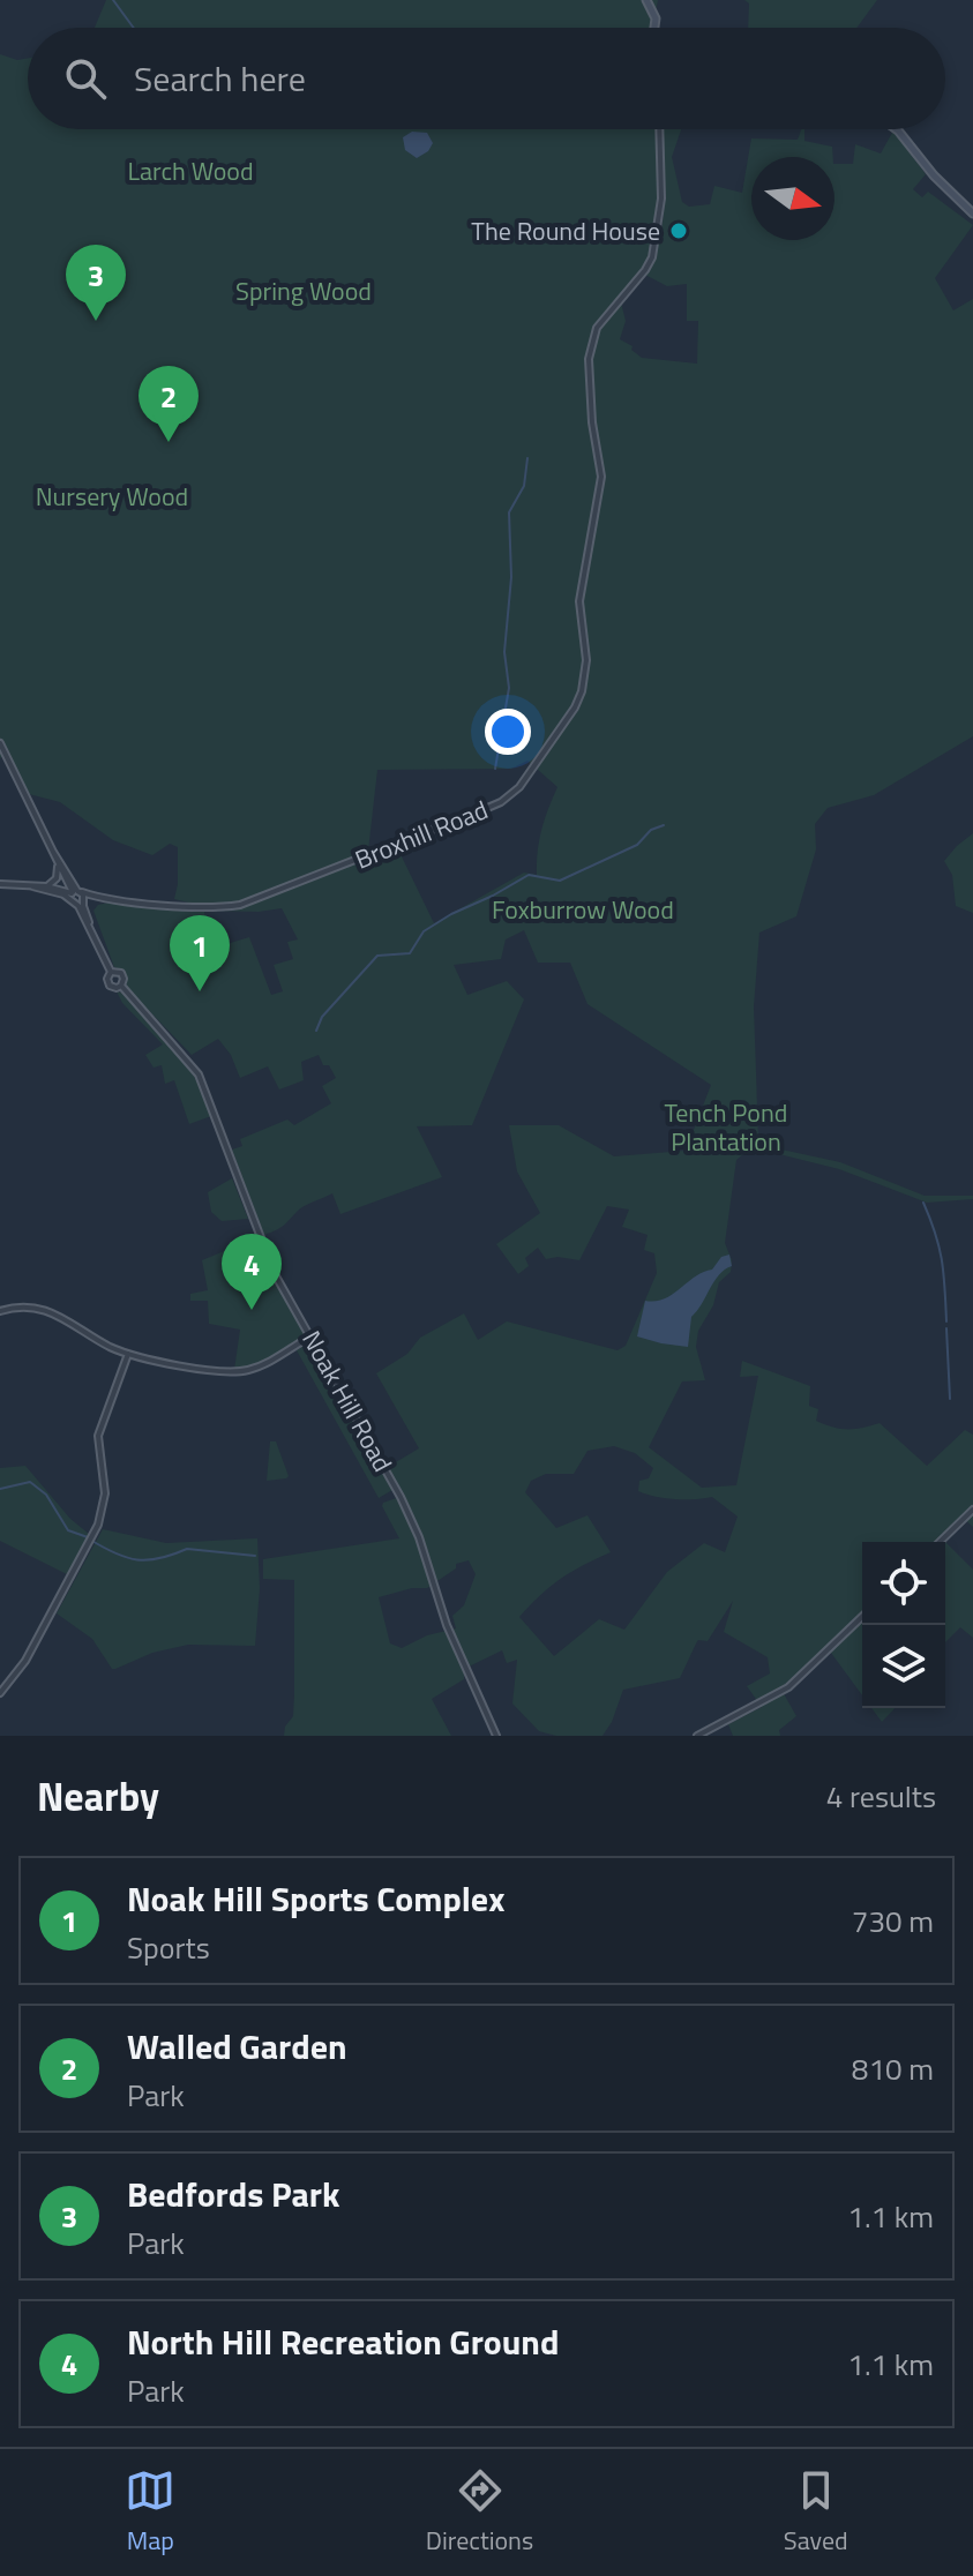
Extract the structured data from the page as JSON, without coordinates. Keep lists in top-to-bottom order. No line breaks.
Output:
{"streets":{"street":["Broxhill Road","Noak Hill Road"]},"crossings":[["Broxhill Road","Noak Hill Road"]],"parks":["Larch Wood","Spring Wood","Nursery Wood","Foxburrow Wood","Tench Pond Plantation"],"places":["The Round House"],"north":"right","page":{"search":"Search here","pins":["3","2","1","4"],"heading":["Nearby","4 results"],"list":[{"mark":"1","name":"Noak Hill Sports Complex","note":"Sports","value":"730 m"},{"mark":"2","name":"Walled Garden","note":"Park","value":"810 m"},{"mark":"3","name":"Bedfords Park","note":"Park","value":"1.1 km"},{"mark":"4","name":"North Hill Recreation Ground","note":"Park","value":"1.1 km"}],"nav":["Map","Directions","Saved"]}}
